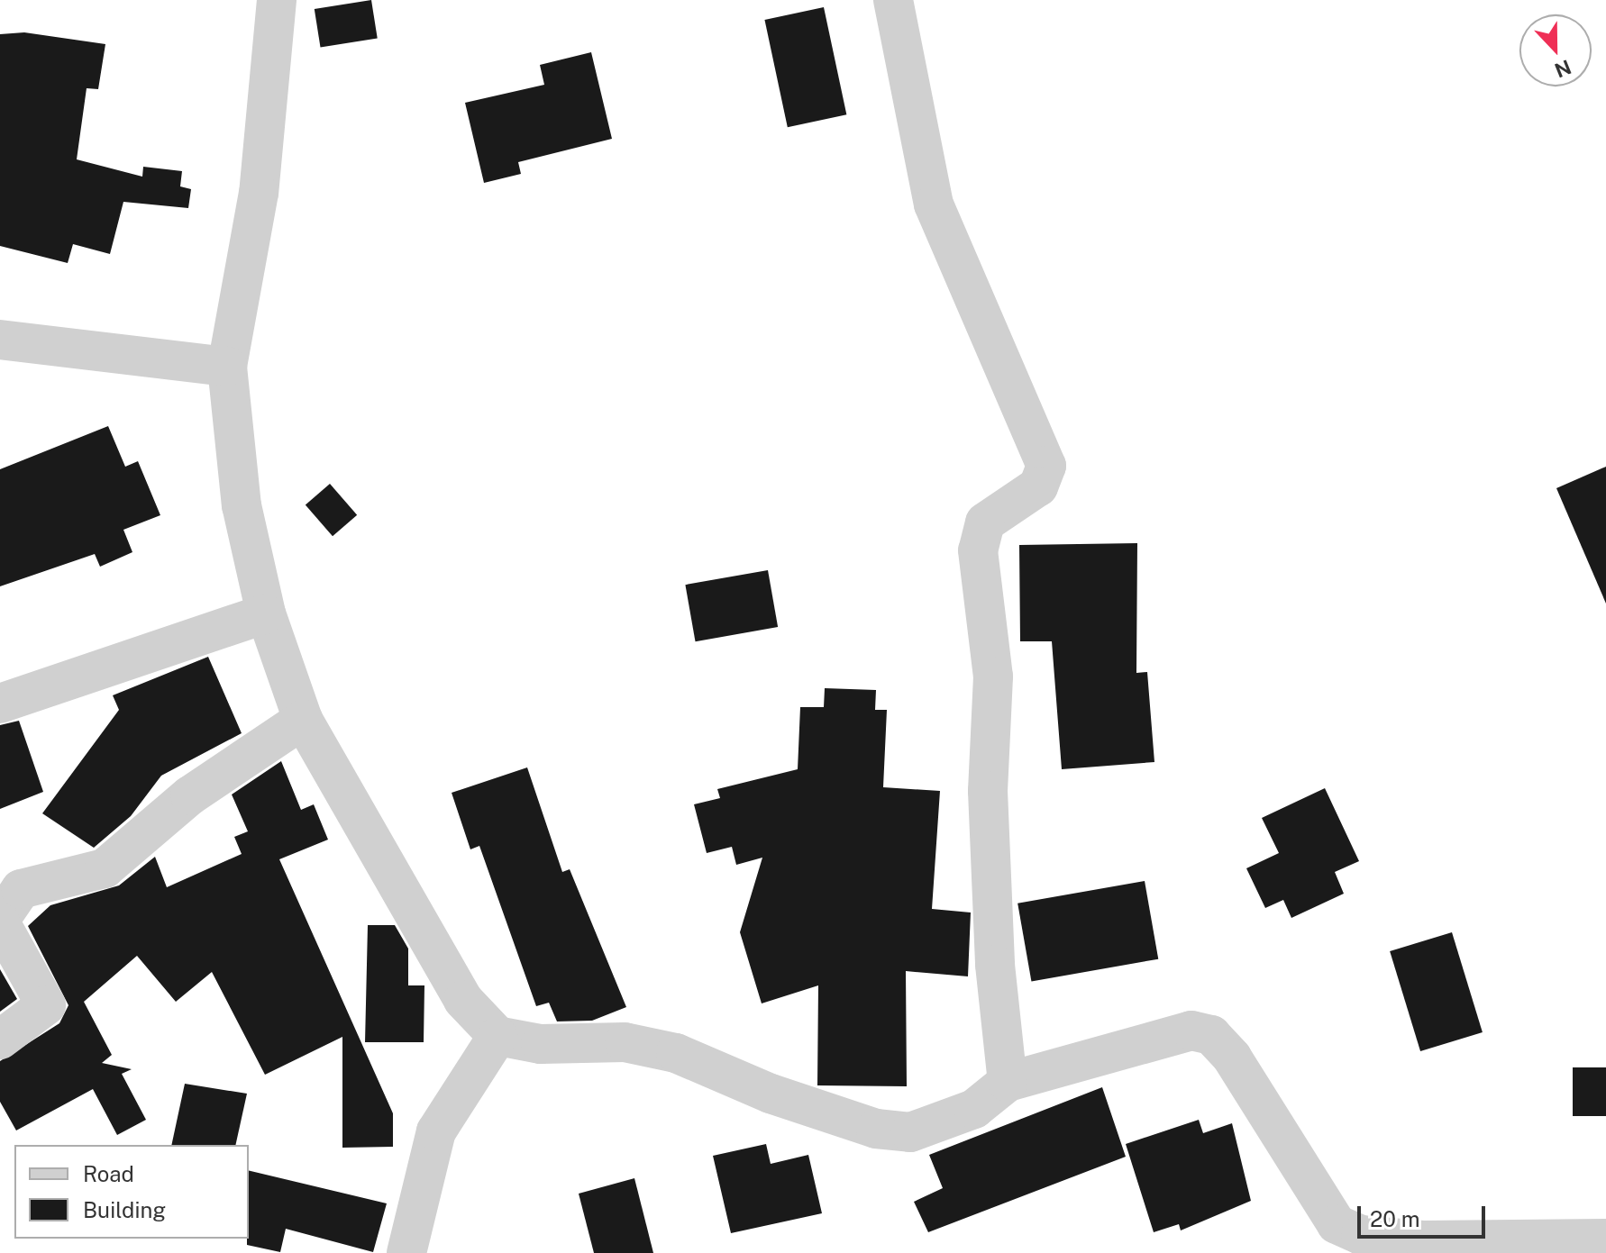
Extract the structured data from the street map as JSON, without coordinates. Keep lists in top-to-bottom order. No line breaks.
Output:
{"legend":["Road","Building"],"scale_bar":"20 m","north":"bottom"}
